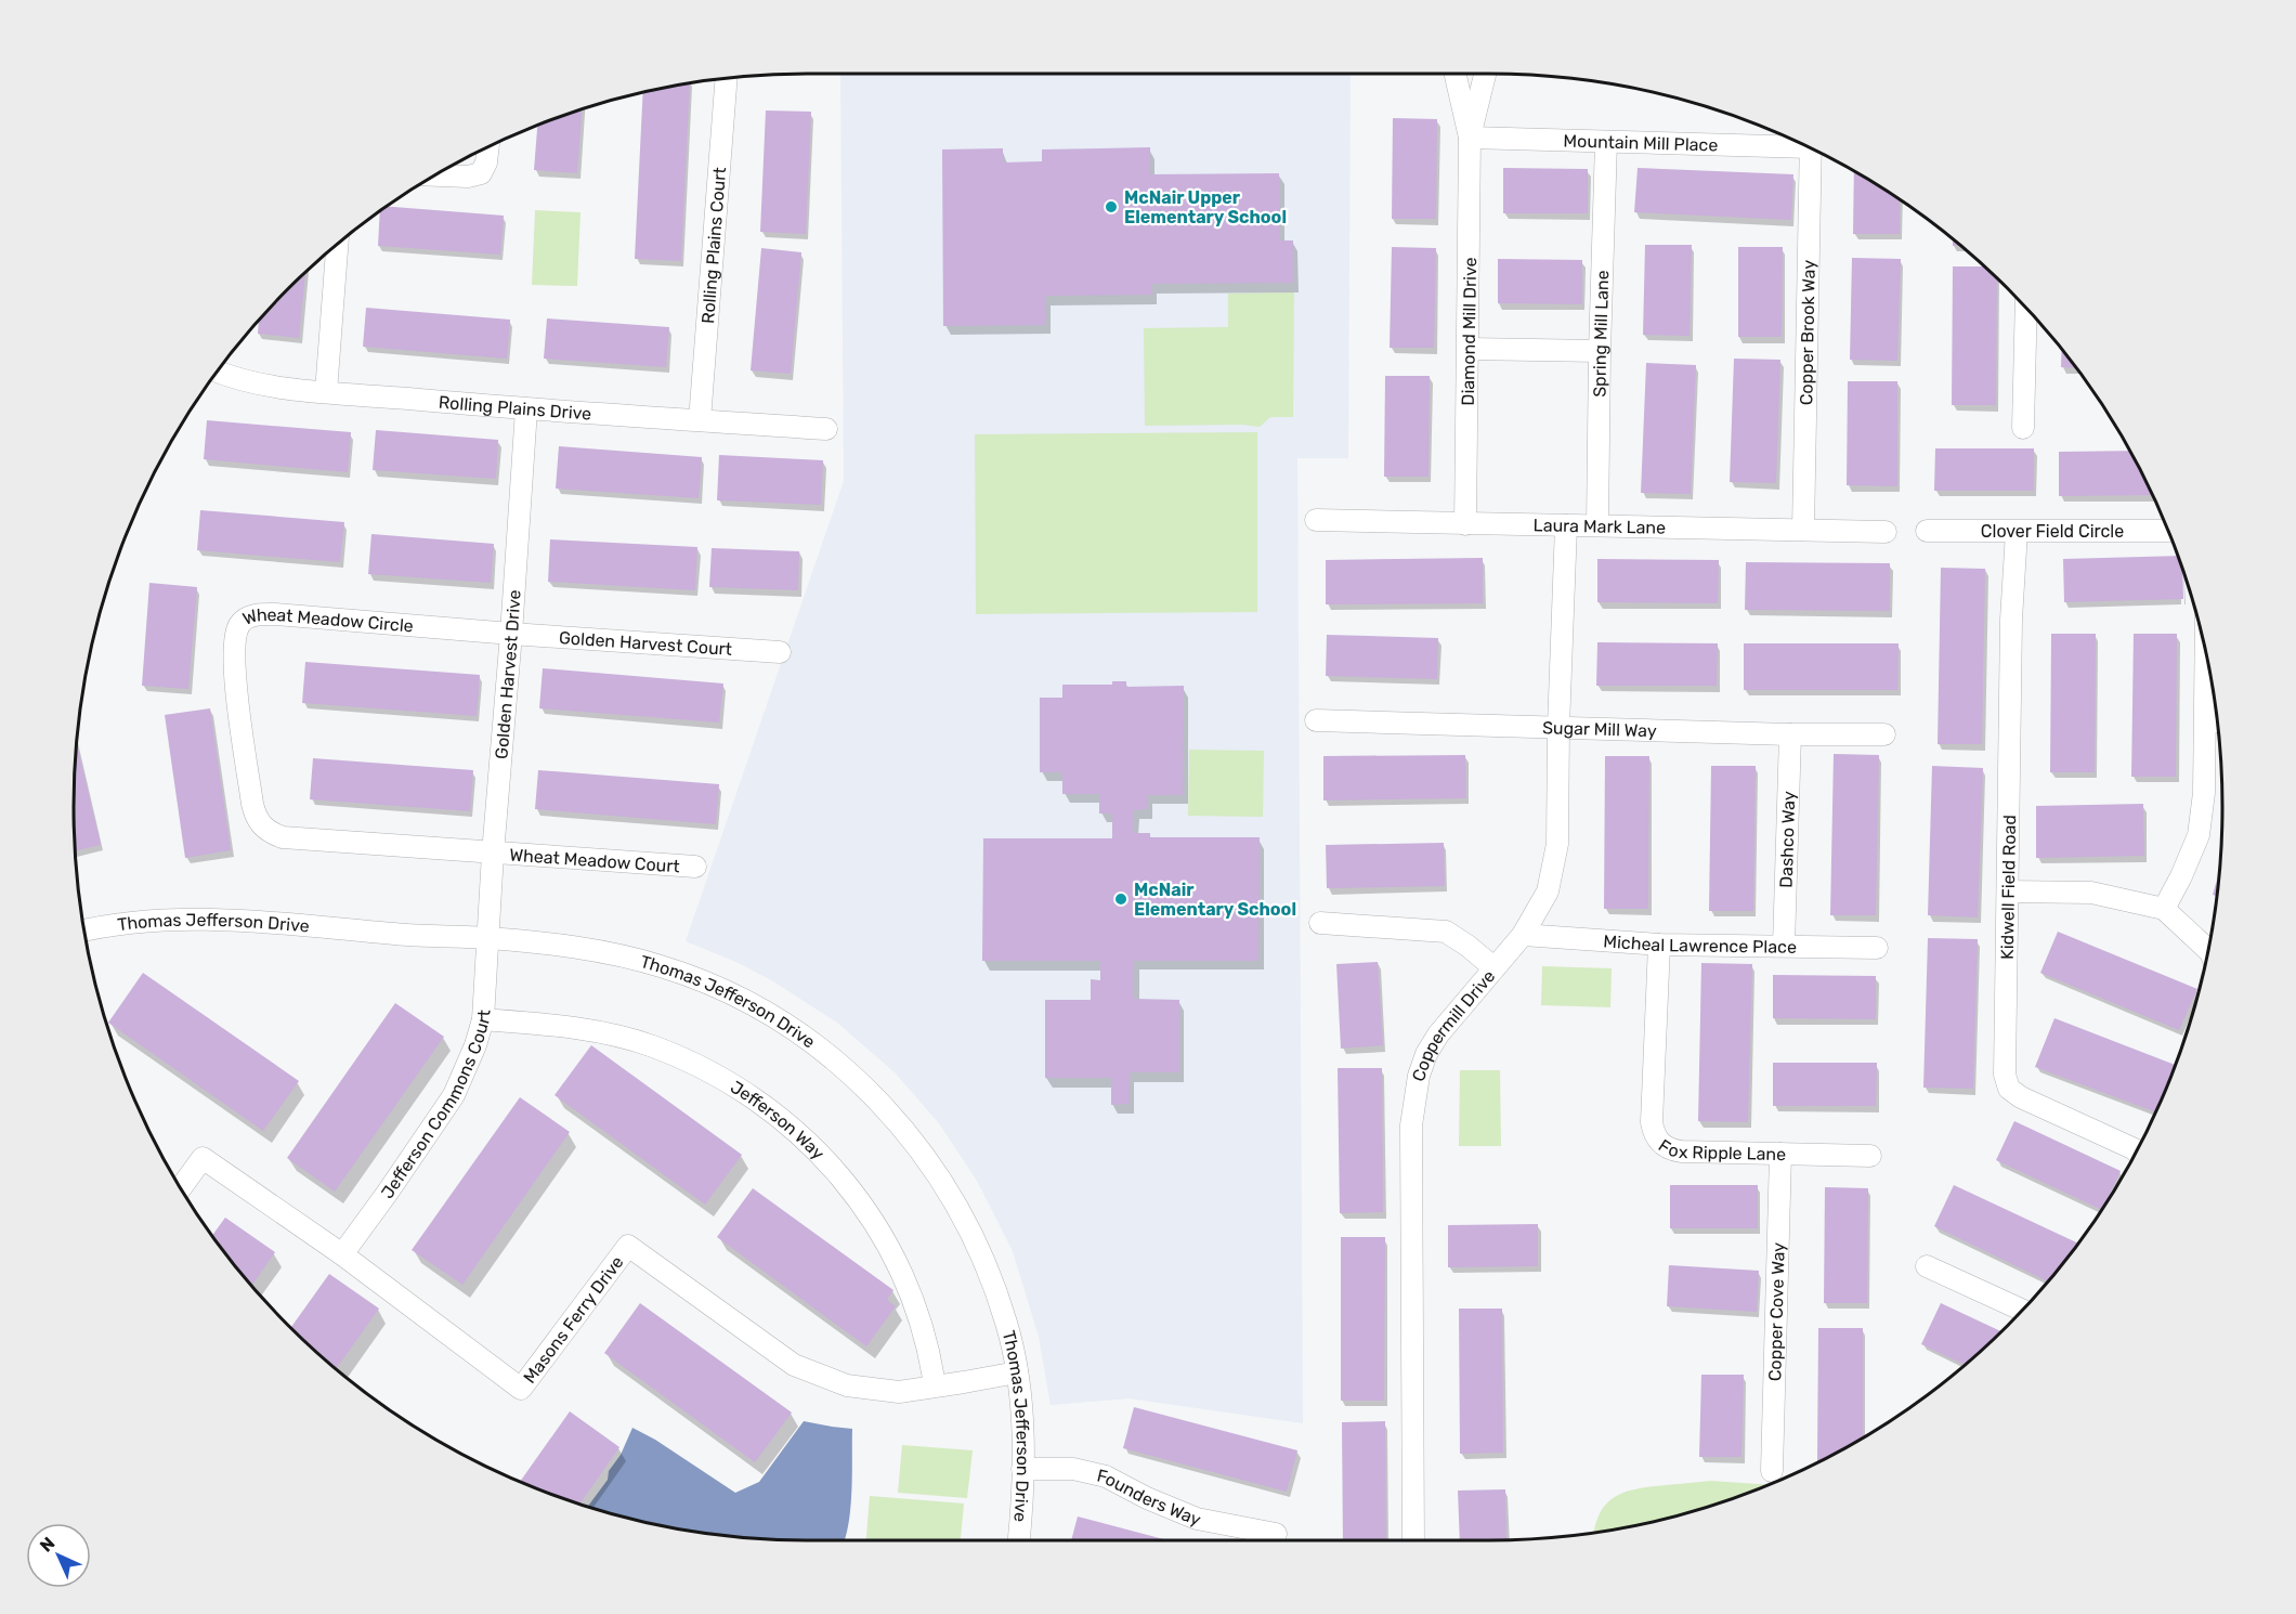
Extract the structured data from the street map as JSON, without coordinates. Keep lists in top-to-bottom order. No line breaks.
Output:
{"streets":{"street":["Mountain Mill Place","Rolling Plains Court","Diamond Mill Drive","Spring Mill Lane","Copper Brook Way","Rolling Plains Drive","Laura Mark Lane","Clover Field Circle","Wheat Meadow Circle","Golden Harvest Court","Golden Harvest Drive","Sugar Mill Way","Dashco Way","Wheat Meadow Court","Kidwell Field Road","Thomas Jefferson Drive","Micheal Lawrence Place","Coppermill Drive","Jefferson Commons Court","Jefferson Way","Fox Ripple Lane","Copper Cove Way","Masons Ferry Drive","Founders Way"]},"crossings":[["Mountain Mill Place","Diamond Mill Drive"],["Mountain Mill Place","Spring Mill Lane"],["Rolling Plains Court","Rolling Plains Drive"],["Diamond Mill Drive","Laura Mark Lane"],["Spring Mill Lane","Laura Mark Lane"],["Copper Brook Way","Laura Mark Lane"],["Rolling Plains Drive","Golden Harvest Drive"],["Laura Mark Lane","Coppermill Drive"],["Clover Field Circle","Kidwell Field Road"],["Wheat Meadow Circle","Golden Harvest Court"],["Wheat Meadow Circle","Golden Harvest Drive"],["Wheat Meadow Circle","Wheat Meadow Court"],["Golden Harvest Court","Golden Harvest Drive"],["Golden Harvest Drive","Wheat Meadow Court"],["Golden Harvest Drive","Thomas Jefferson Drive"],["Golden Harvest Drive","Jefferson Commons Court"],["Sugar Mill Way","Dashco Way"],["Sugar Mill Way","Coppermill Drive"],["Dashco Way","Micheal Lawrence Place"],["Thomas Jefferson Drive","Jefferson Commons Court"],["Thomas Jefferson Drive","Masons Ferry Drive"],["Thomas Jefferson Drive","Founders Way"],["Micheal Lawrence Place","Coppermill Drive"],["Micheal Lawrence Place","Fox Ripple Lane"],["Jefferson Commons Court","Jefferson Way"],["Jefferson Commons Court","Masons Ferry Drive"],["Jefferson Way","Masons Ferry Drive"],["Fox Ripple Lane","Copper Cove Way"]],"places":["McNair Upper Elementary School","McNair Elementary School"],"north":"top left"}
